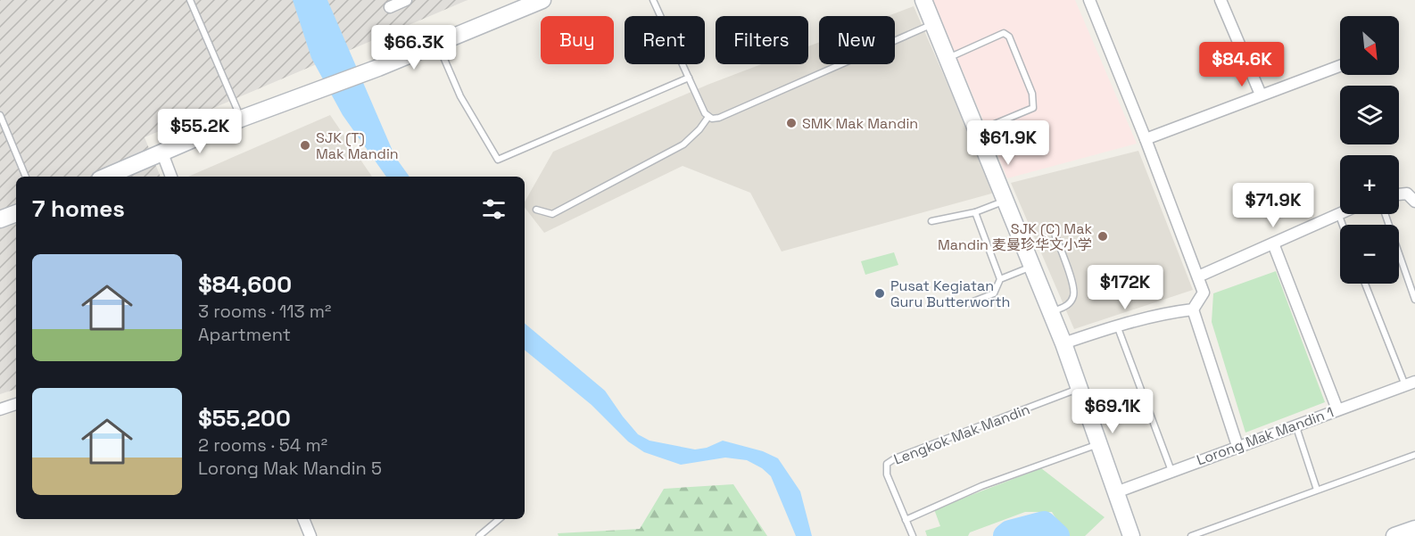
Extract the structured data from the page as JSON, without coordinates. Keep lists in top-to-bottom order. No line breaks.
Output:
{"streets":{"street":["Lorong Mak Mandin 1"],"lane":["Lengkok Mak Mandin"]},"places":["SMK Mak Mandin","SJK (T) Mak Mandin","SJK (C) Mak Mandin 麦曼珍华文小学","Pusat Kegiatan Guru Butterworth"],"north":"bottom right","page":{"map_buttons":["+","−"],"chip":["Buy","Rent","Filters","New"],"price":["$66.3K","$84.6K","$55.2K","$61.9K","$71.9K","$172K","$69.1K"],"heading":"7 homes","list":[{"name":"$84,600","note":"3 rooms · 113 m² · Apartment"},{"name":"$55,200","note":"2 rooms · 54 m² · Lorong Mak Mandin 5"}]}}
